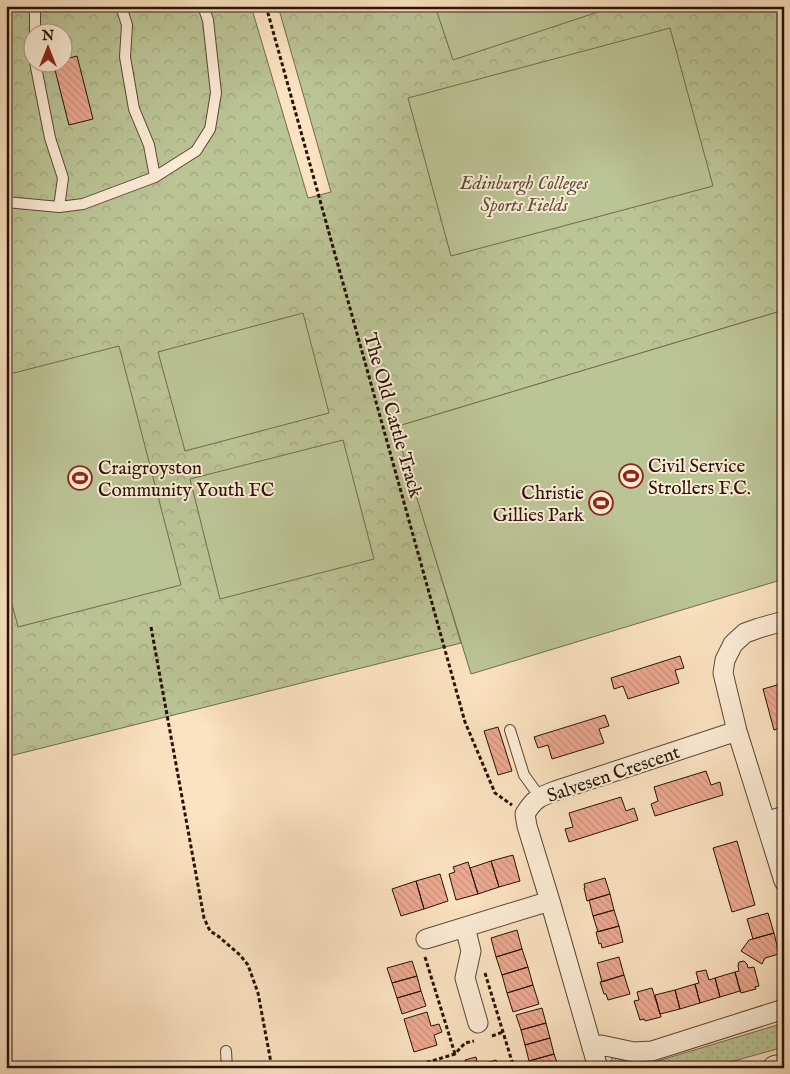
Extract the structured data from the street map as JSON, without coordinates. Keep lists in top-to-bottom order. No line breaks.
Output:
{"streets":{"street":["Salvesen Crescent"],"path":["The Old Cattle Track"]},"crossings":[["The Old Cattle Track","Salvesen Crescent"]],"parks":["Edinburgh Colleges Sports Fields"],"places":{"sports":["Civil Service Strollers F.C.","Craigroyston Community Youth FC","Christie Gillies Park"]},"north":"top"}
